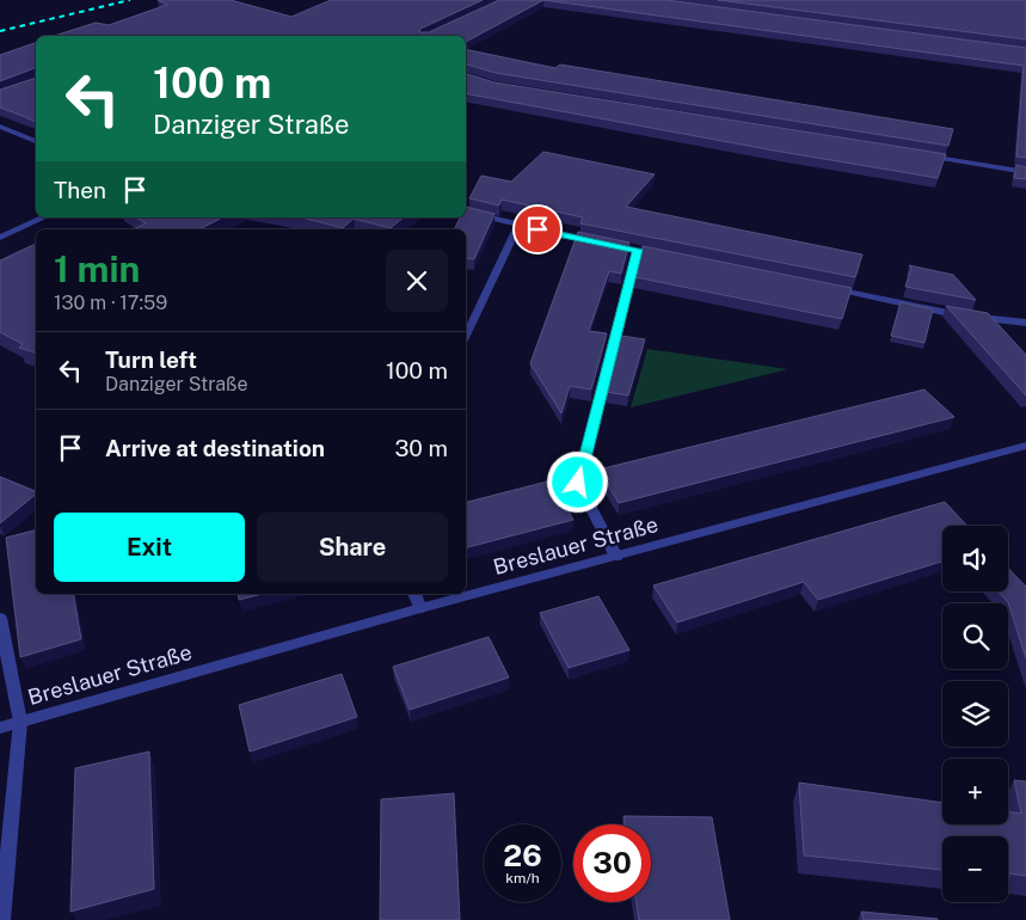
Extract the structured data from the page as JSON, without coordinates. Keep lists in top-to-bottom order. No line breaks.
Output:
{"streets":{"street":["Breslauer Straße"]},"page":{"turn":["100 m","Danziger Straße"],"then":"Then","heading":["1 min","130 m · 17:59"],"list":[{"name":"Turn left","note":"Danziger Straße","value":"100 m"},{"name":"Arrive at destination","value":"30 m"}],"buttons":["Exit","Share"],"map_buttons":["+","−"],"speed":"26 km/h","limit":"30"}}
